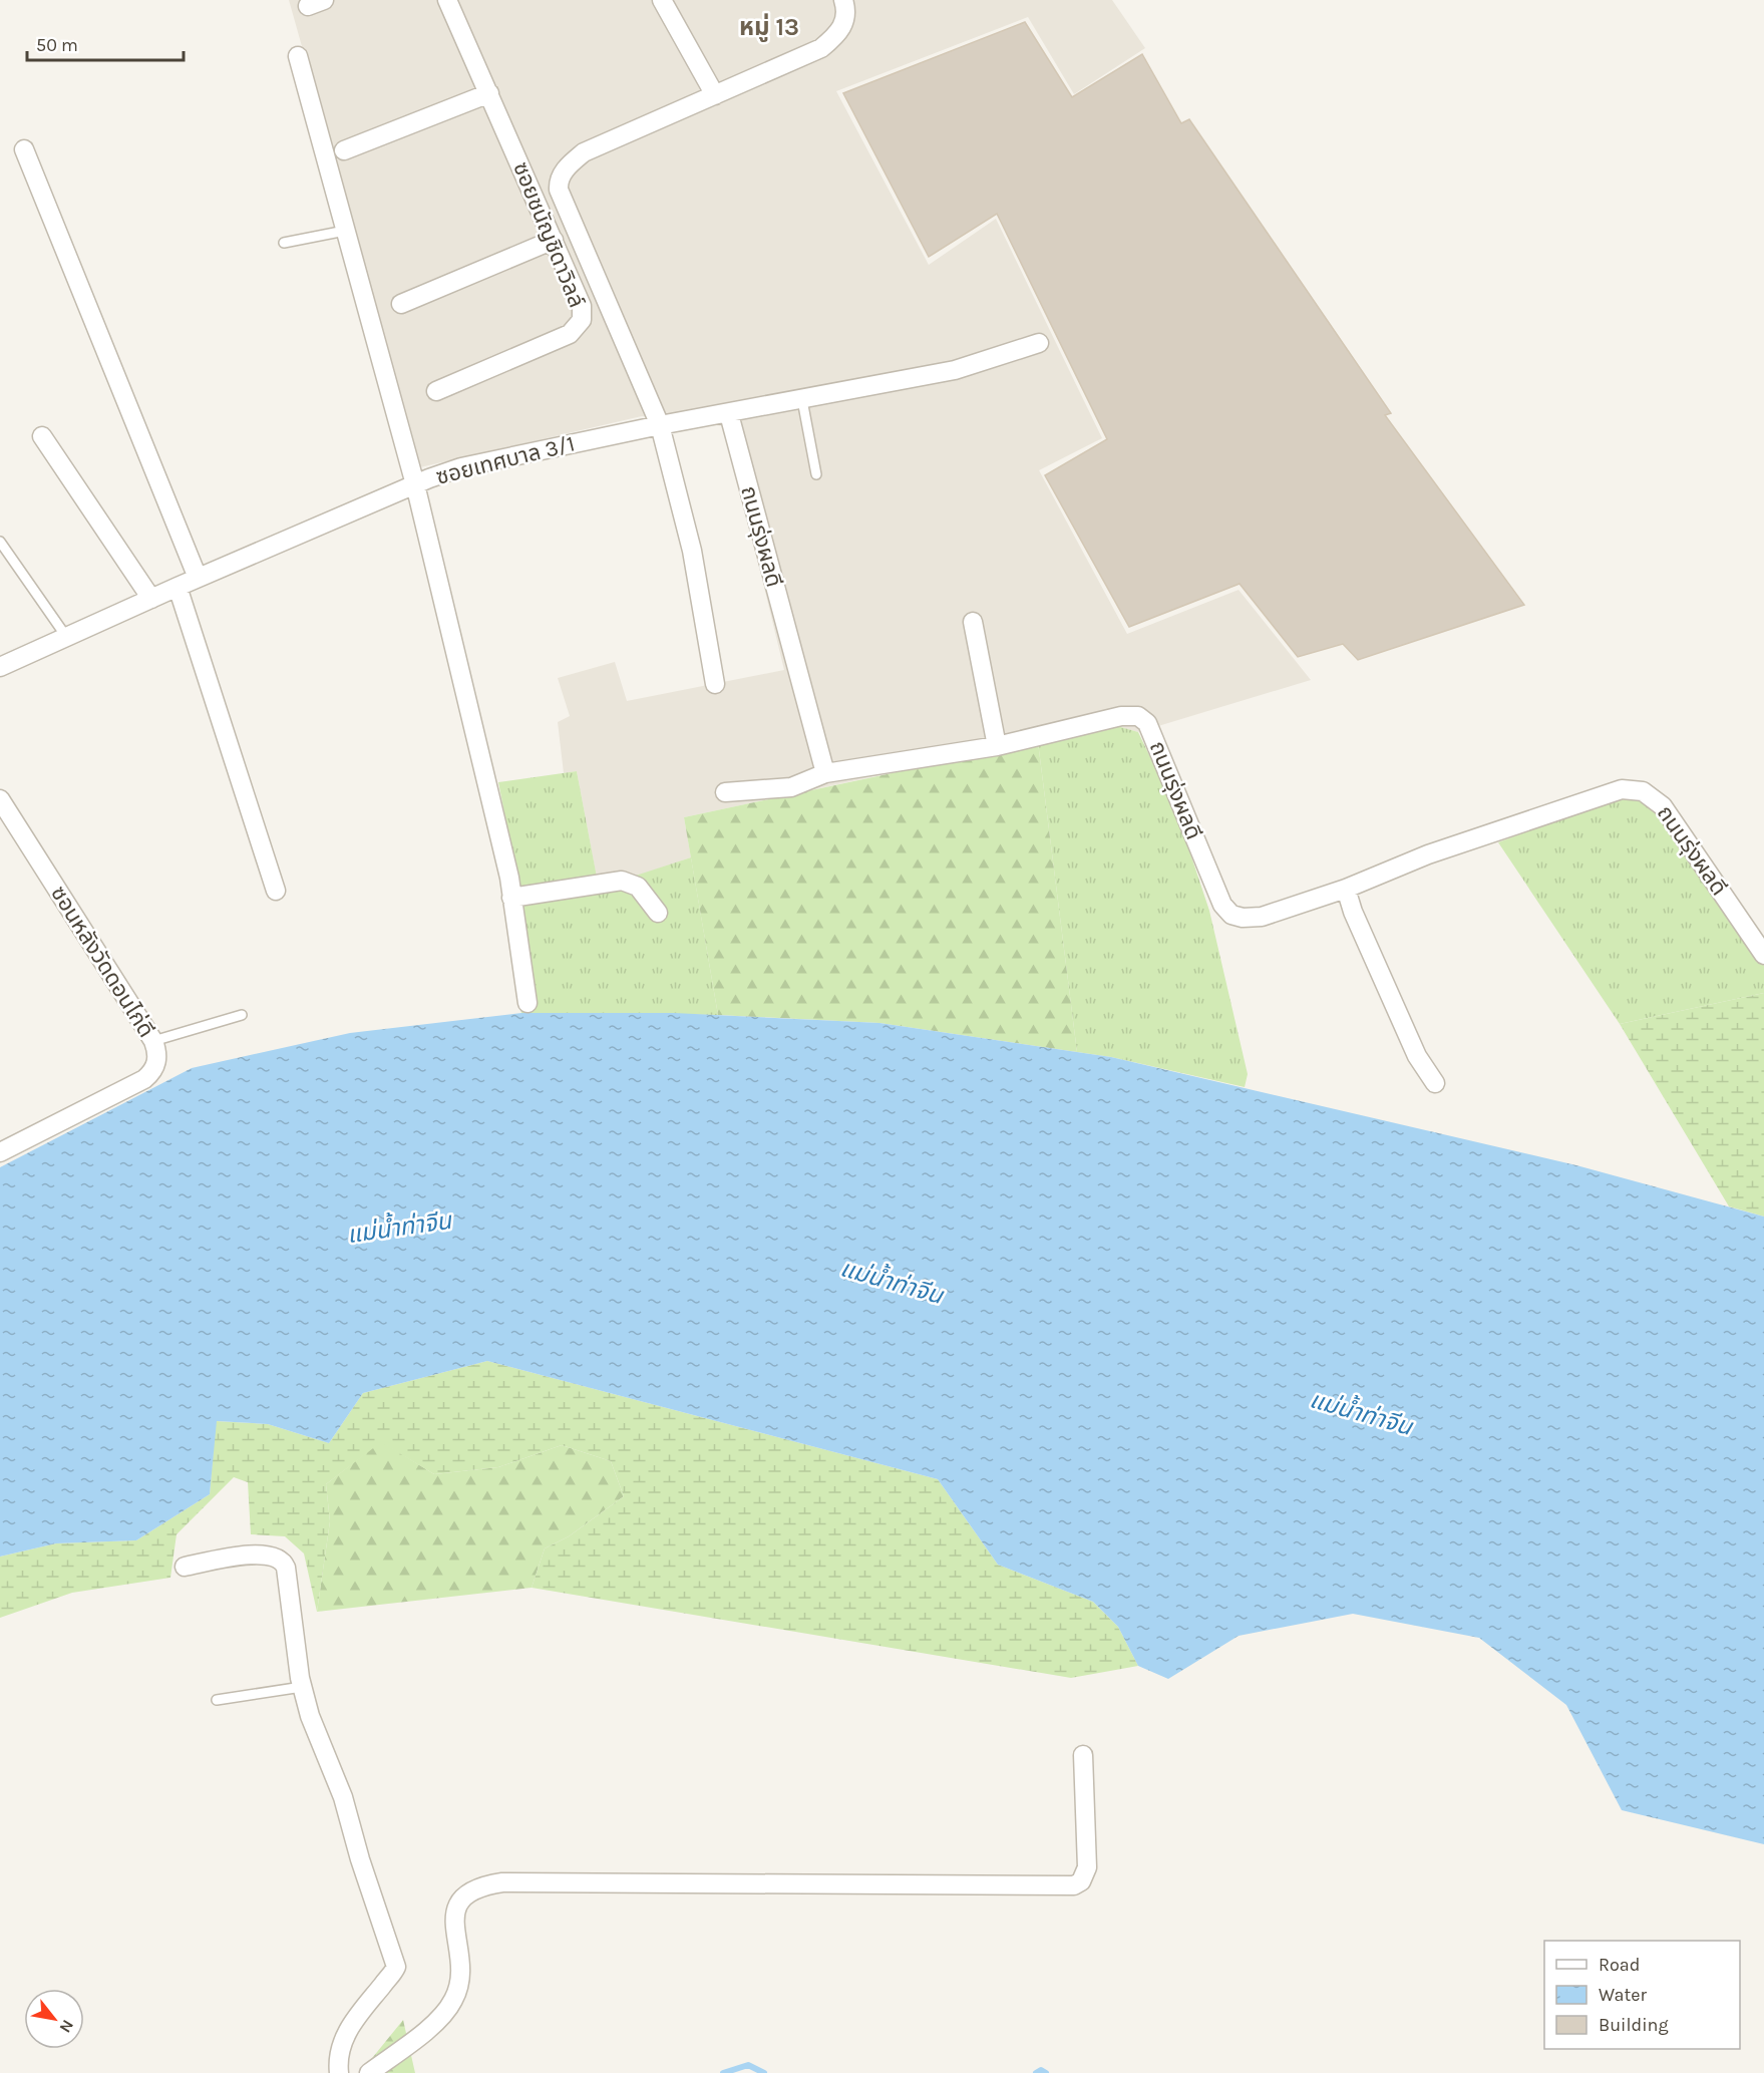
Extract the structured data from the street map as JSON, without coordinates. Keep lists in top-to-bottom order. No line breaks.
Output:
{"streets":{"street":["ซอยชนัญชิดาวิลล์","ซอยเทศบาล 3/1","ถนนรุ่งผลดี","ซอนหลังวัดดอนไก่ดี"]},"crossings":[["ซอยเทศบาล 3/1","ถนนรุ่งผลดี"]],"districts":["หมู่ 13"],"water":["แม่น้ำท่าจีน"],"legend":["Road","Water","Building"],"scale_bar":"50 m","north":"bottom right"}
